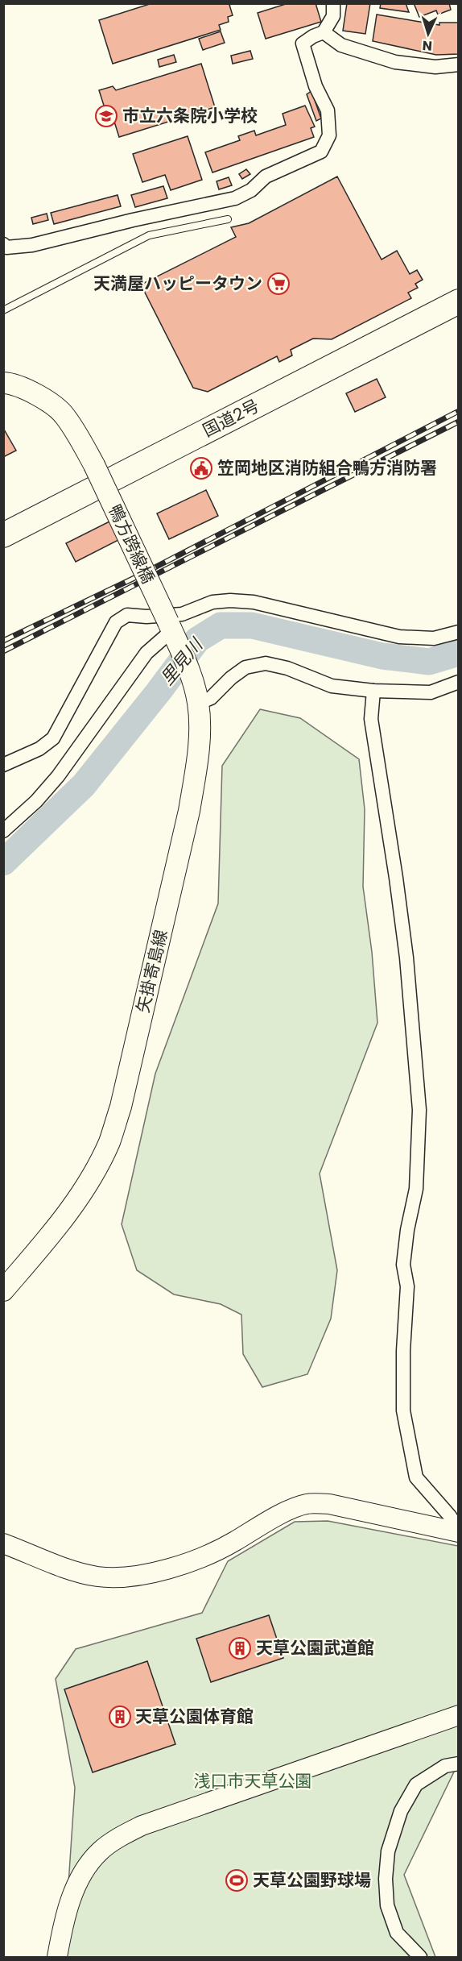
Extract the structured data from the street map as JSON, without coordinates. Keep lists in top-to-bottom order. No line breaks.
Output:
{"streets":{"highway":["国道2号"],"main road":["鴨方跨線橋","矢掛寄島線"]},"crossings":[["鴨方跨線橋","矢掛寄島線"]],"water":["里見川"],"parks":["浅口市天草公園"],"places":{"school or university":["市立六条院小学校"],"supermarket":["天満屋ハッピータウン"],"public building":["笠岡地区消防組合鴨方消防署"],"building":["天草公園武道館","天草公園体育館"],"sports":["天草公園野球場"]},"north":"bottom"}
